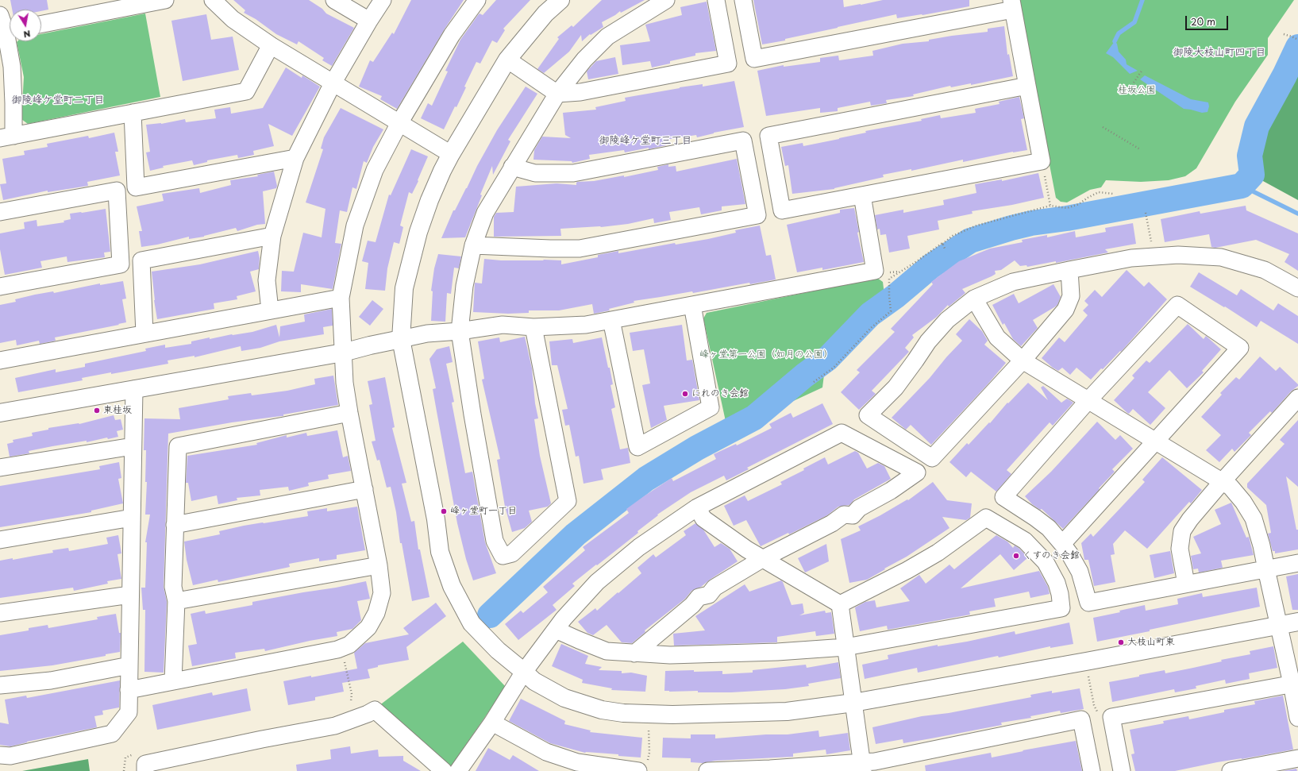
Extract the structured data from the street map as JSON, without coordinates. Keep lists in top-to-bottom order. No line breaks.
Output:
{"districts":["御陵大枝山町四丁目","御陵峰ケ堂町二丁目","御陵峰ケ堂町三丁目"],"parks":["桂坂公園","峰ヶ堂第一公園（如月の公園）"],"places":["にれのき会館","東桂坂","峰ヶ堂町一丁目","くすのき会館","大枝山町東"],"scale_bar":"20 m","north":"bottom"}
